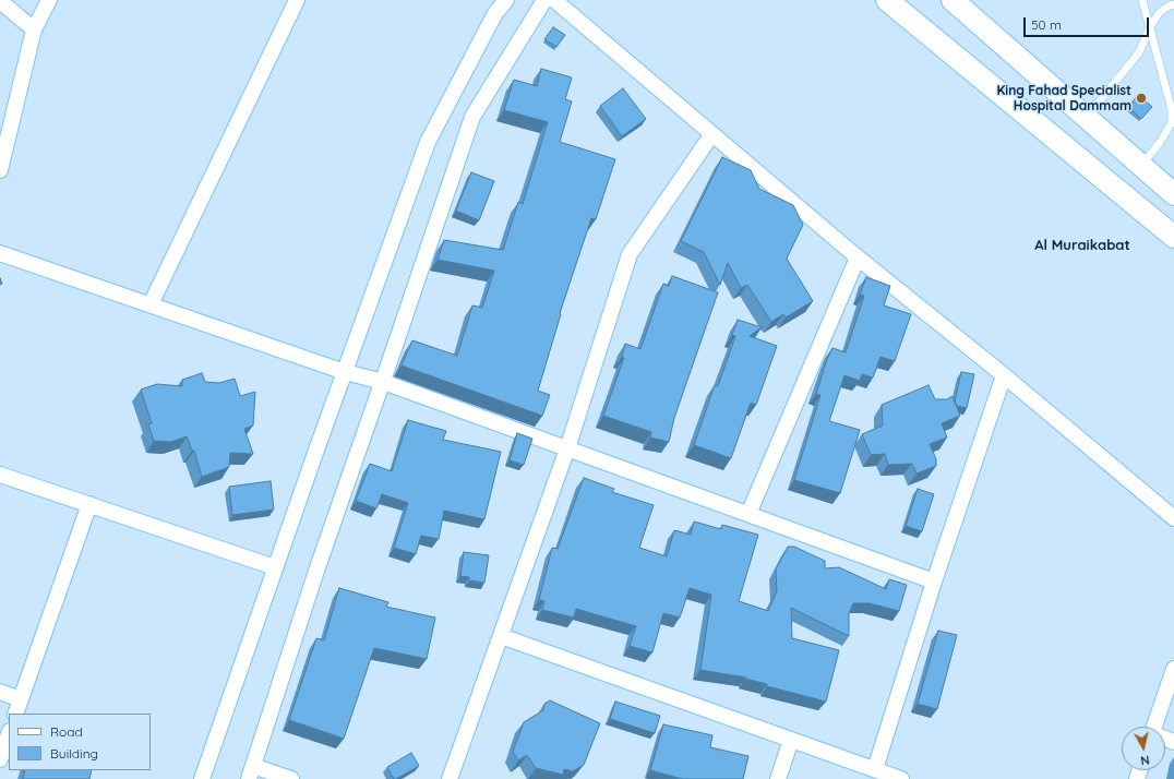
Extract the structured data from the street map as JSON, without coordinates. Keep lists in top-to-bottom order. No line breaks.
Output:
{"districts":["Al Muraikabat"],"places":["King Fahad Specialist Hospital Dammam"],"legend":["Road","Building"],"scale_bar":"50 m","north":"bottom"}
